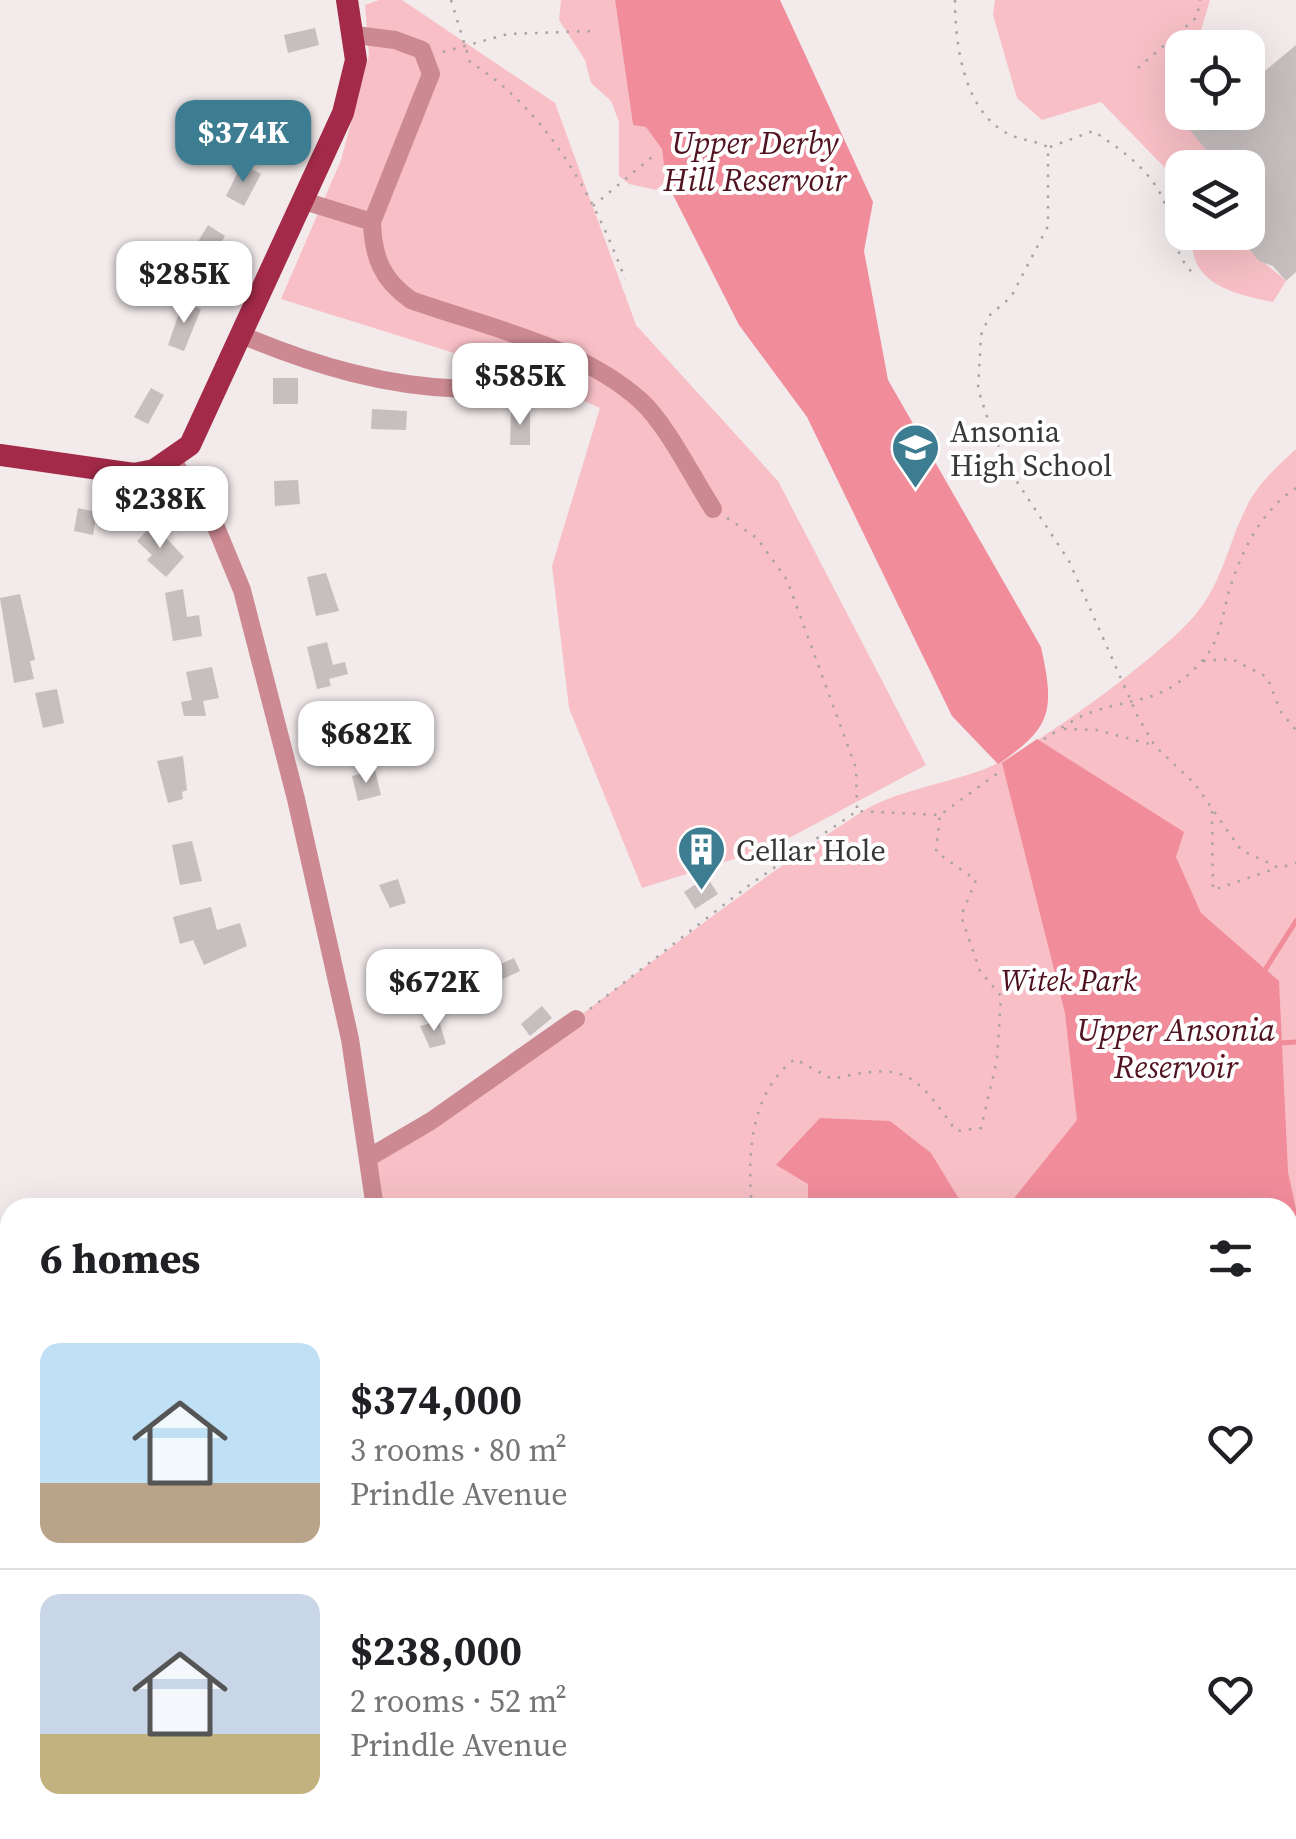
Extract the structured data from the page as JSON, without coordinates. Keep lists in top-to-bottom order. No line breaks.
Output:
{"water":["Upper Derby Hill Reservoir","Upper Ansonia Reservoir"],"parks":["Witek Park"],"places":{"school or university":["Ansonia High School"],"building":["Cellar Hole"]},"page":{"price":["$374K","$285K","$585K","$238K","$682K","$672K"],"heading":"6 homes","list":[{"name":"$374,000","note":"3 rooms · 80 m² · Prindle Avenue"},{"name":"$238,000","note":"2 rooms · 52 m² · Prindle Avenue"}]}}
